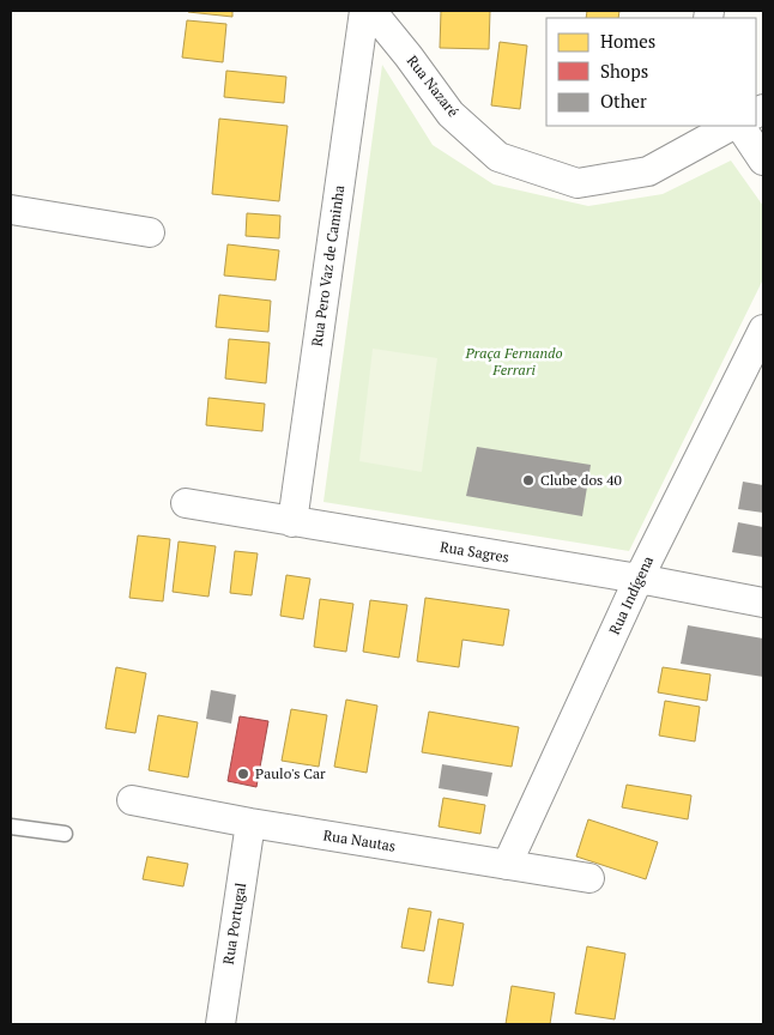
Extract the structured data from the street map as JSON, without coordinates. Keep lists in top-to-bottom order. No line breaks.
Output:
{"streets":{"street":["Rua Nazaré","Rua Pero Vaz de Caminha","Rua Sagres","Rua Indígena","Rua Nautas","Rua Portugal"]},"crossings":[["Rua Pero Vaz de Caminha","Rua Sagres"],["Rua Sagres","Rua Indígena"],["Rua Indígena","Rua Nautas"],["Rua Nautas","Rua Portugal"]],"parks":["Praça Fernando Ferrari"],"places":["Clube dos 40","Paulo's Car"],"legend":["Homes","Shops","Other"]}
